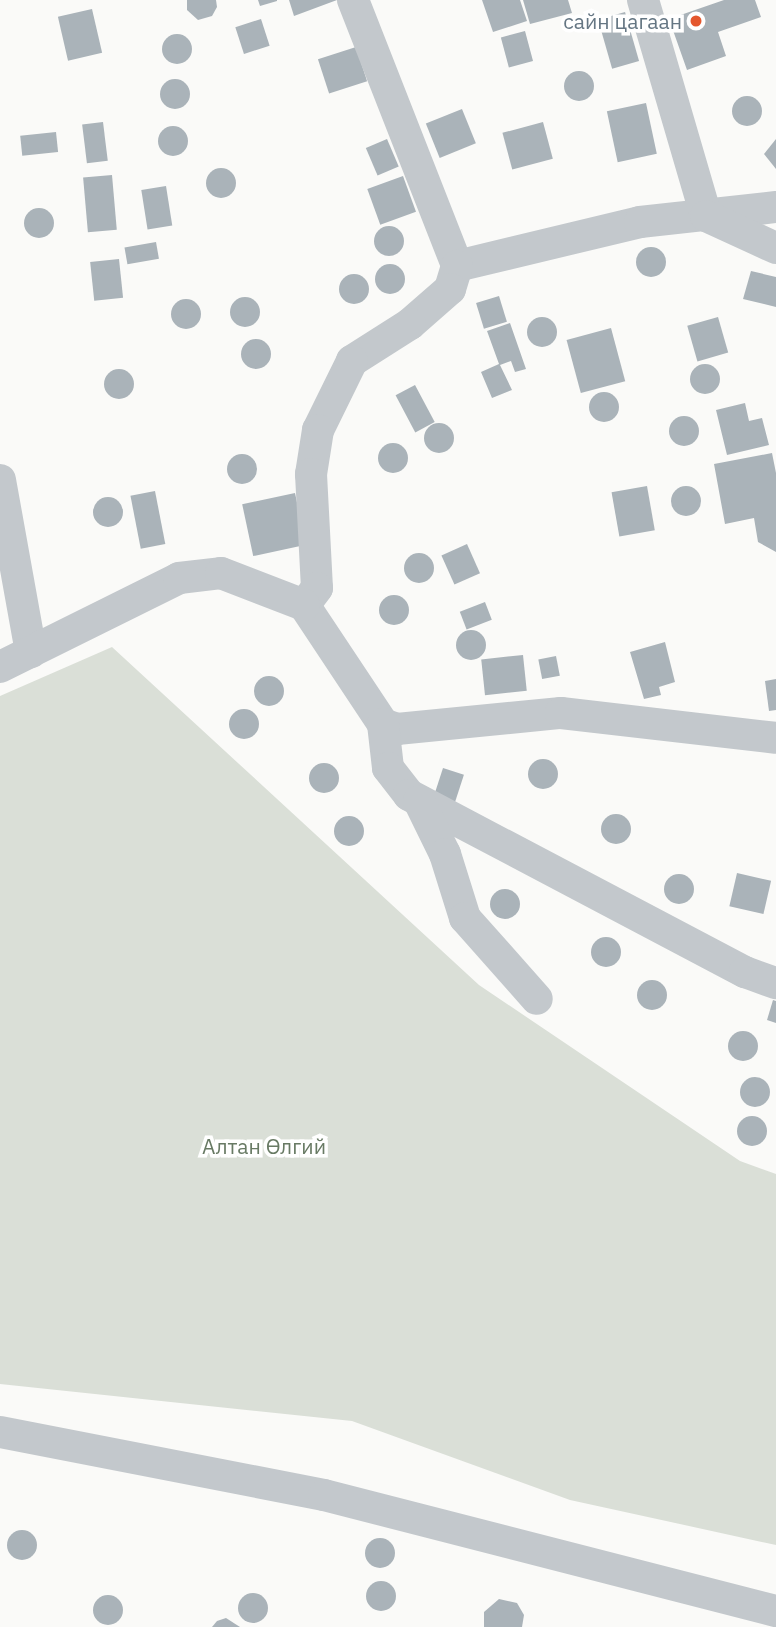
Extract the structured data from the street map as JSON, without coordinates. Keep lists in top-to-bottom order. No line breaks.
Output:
{"parks":["Алтан Өлгий"],"places":["сайн цагаан"]}
